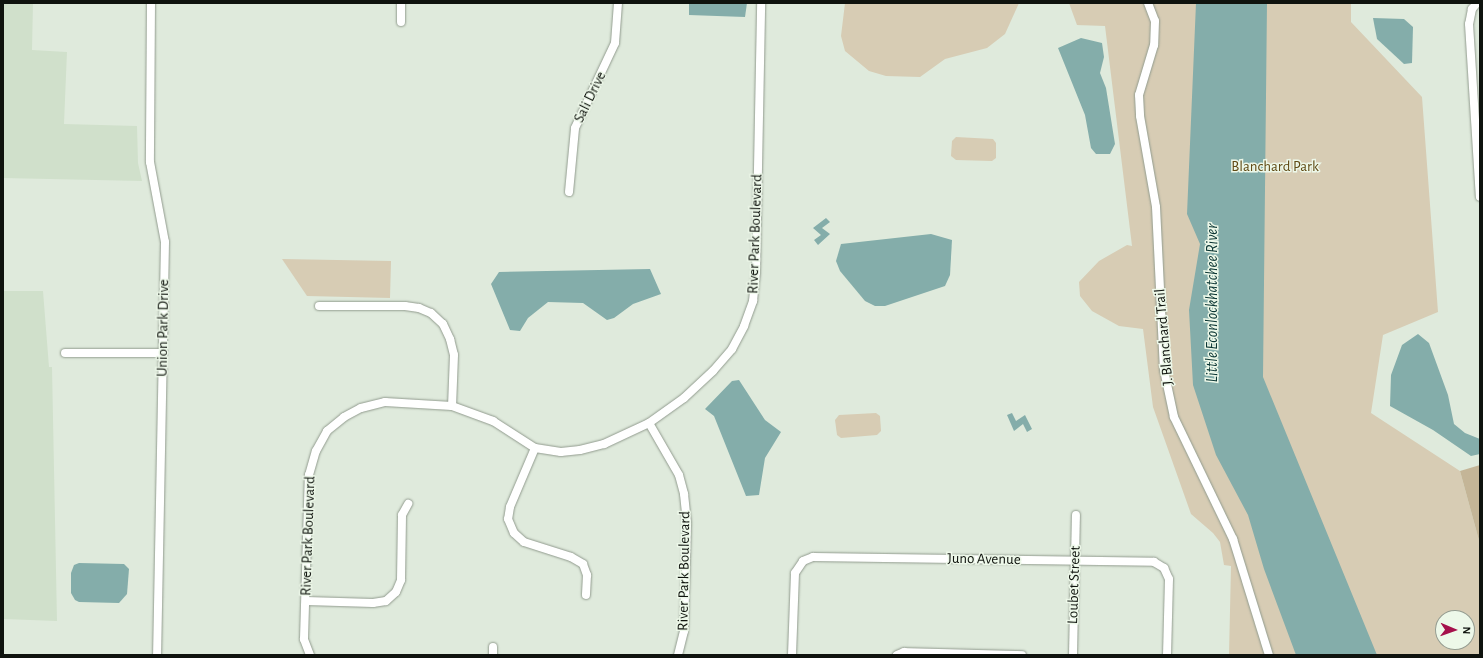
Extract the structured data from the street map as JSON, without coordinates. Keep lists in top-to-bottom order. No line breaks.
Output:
{"streets":{"street":["Sali Drive","River Park Boulevard","Union Park Drive","J. Blanchard Trail","Juno Avenue","Loubet Street"]},"crossings":[["Juno Avenue","Loubet Street"]],"water":["Little Econlockhatchee River"],"parks":["Blanchard Park"],"north":"right"}
